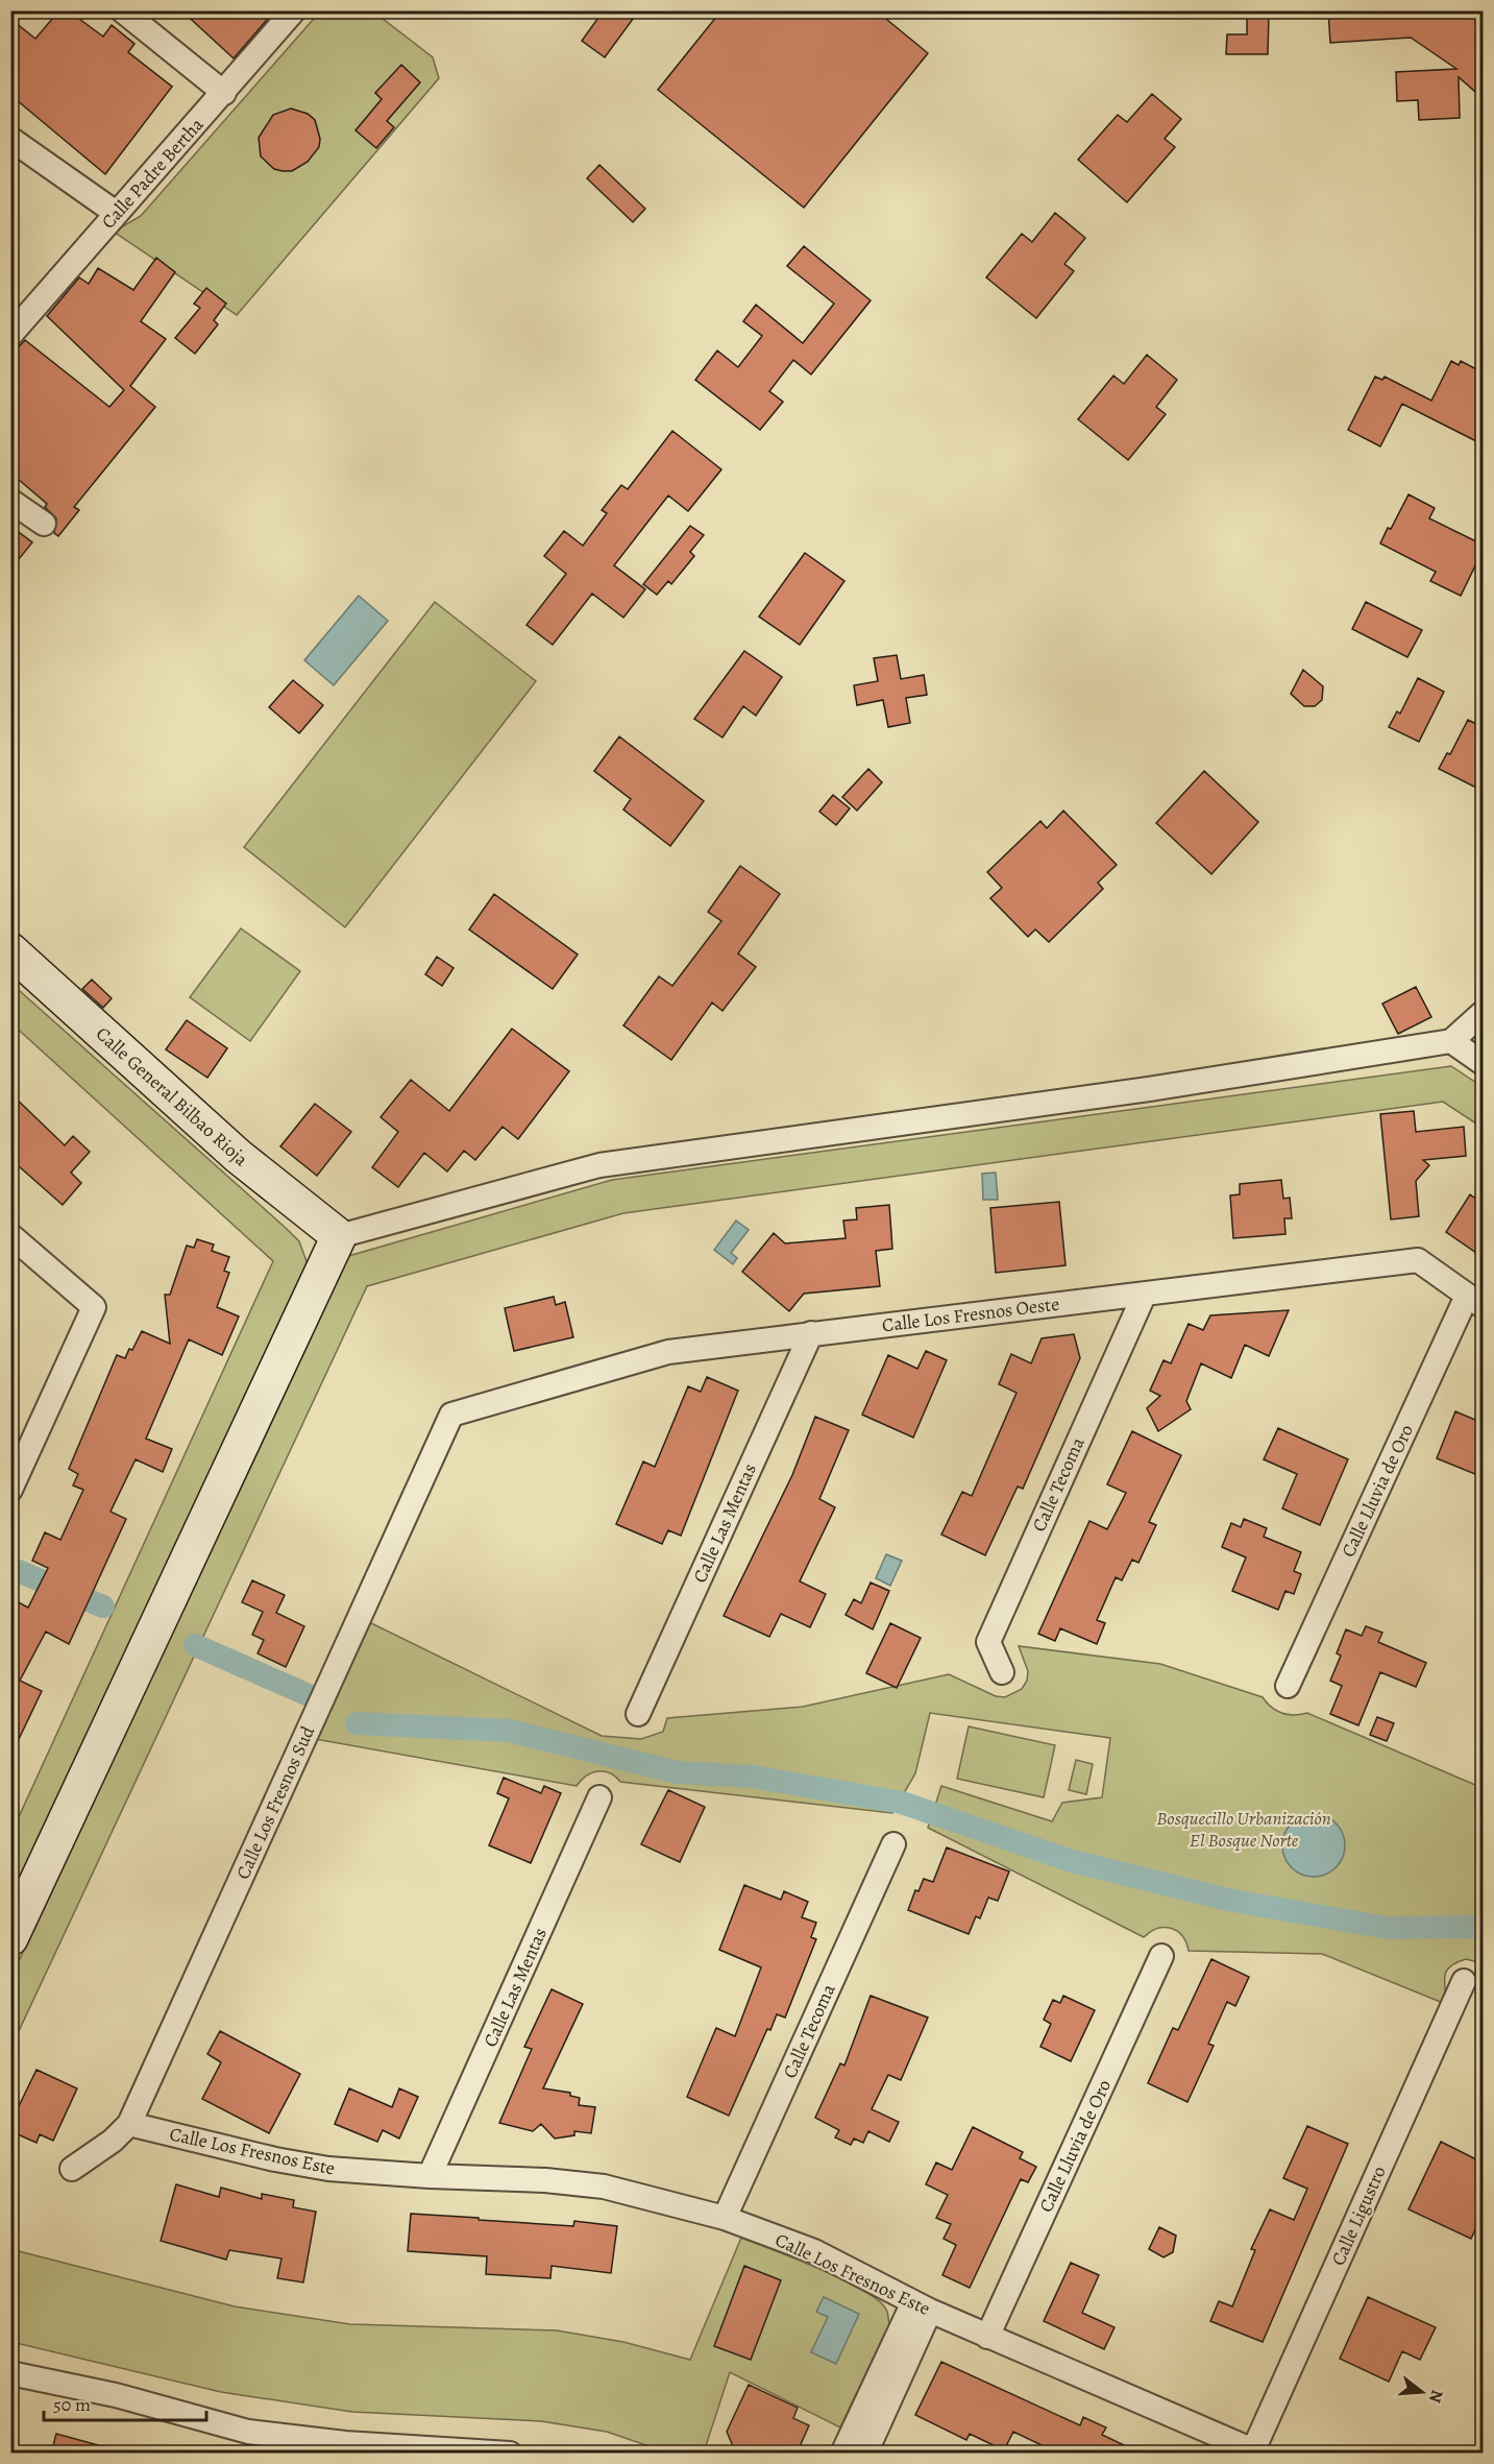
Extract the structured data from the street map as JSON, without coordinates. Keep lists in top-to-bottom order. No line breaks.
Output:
{"streets":{"street":["Calle Padre Bertha","Calle General Bilbao Rioja","Calle Los Fresnos Oeste","Calle Tecoma","Calle Lluvia de Oro","Calle Las Mentas","Calle Los Fresnos Sud","Calle Los Fresnos Este","Calle Ligustro"]},"crossings":[["Calle Los Fresnos Oeste","Calle Tecoma"],["Calle Los Fresnos Oeste","Calle Lluvia de Oro"],["Calle Los Fresnos Oeste","Calle Las Mentas"],["Calle Los Fresnos Oeste","Calle Los Fresnos Sud"],["Calle Tecoma","Calle Los Fresnos Este"],["Calle Lluvia de Oro","Calle Los Fresnos Este"],["Calle Las Mentas","Calle Los Fresnos Este"],["Calle Los Fresnos Sud","Calle Los Fresnos Este"],["Calle Los Fresnos Este","Calle Ligustro"]],"parks":["Bosquecillo Urbanización El Bosque Norte"],"scale_bar":"50 m","north":"right"}
